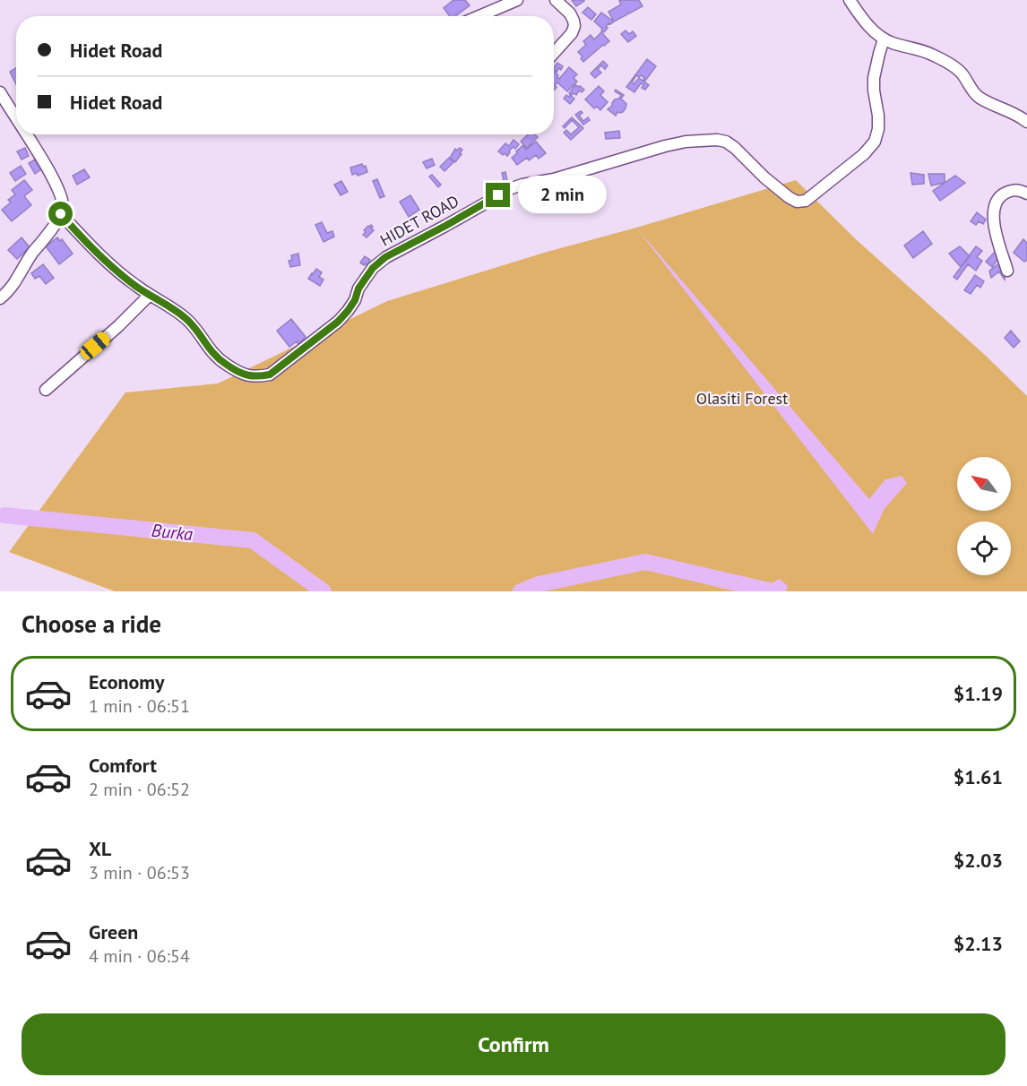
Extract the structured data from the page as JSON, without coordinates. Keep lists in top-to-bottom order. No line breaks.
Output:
{"streets":{"street":["HIDET ROAD"]},"water":["Burka"],"parks":["Olasiti Forest"],"north":"top left","page":{"banner":["Hidet Road","Hidet Road"],"bubble":"2 min","heading":"Choose a ride","list":[{"name":"Economy","note":"1 min · 06:51","value":"$1.19"},{"name":"Comfort","note":"2 min · 06:52","value":"$1.61"},{"name":"XL","note":"3 min · 06:53","value":"$2.03"},{"name":"Green","note":"4 min · 06:54","value":"$2.13"}],"buttons":"Confirm"}}
